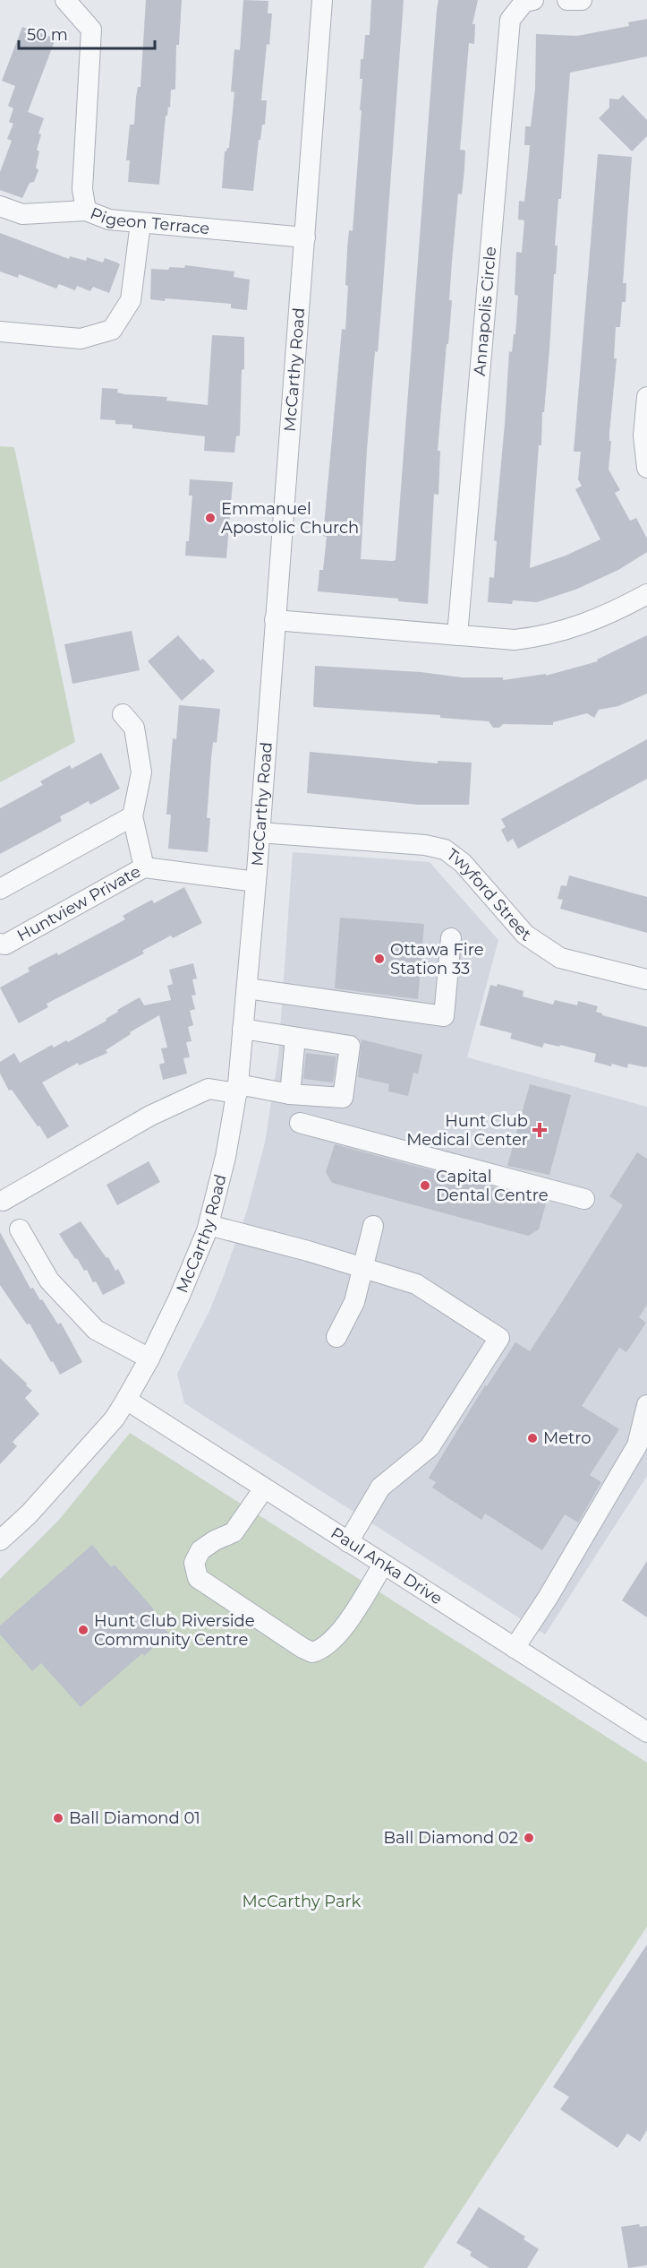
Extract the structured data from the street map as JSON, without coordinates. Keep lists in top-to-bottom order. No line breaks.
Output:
{"streets":{"street":["Pigeon Terrace","Annapolis Circle","McCarthy Road","Twyford Street","Huntview Private","Paul Anka Drive"]},"crossings":[["Pigeon Terrace","McCarthy Road"],["McCarthy Road","Twyford Street"],["McCarthy Road","Huntview Private"],["McCarthy Road","Paul Anka Drive"]],"parks":["McCarthy Park"],"places":{"other":["Emmanuel Apostolic Church","Ottawa Fire Station 33","Capital Dental Centre","Metro","Hunt Club Riverside Community Centre","Ball Diamond 01","Ball Diamond 02"],"health":["Hunt Club Medical Center"]},"scale_bar":"50 m"}
